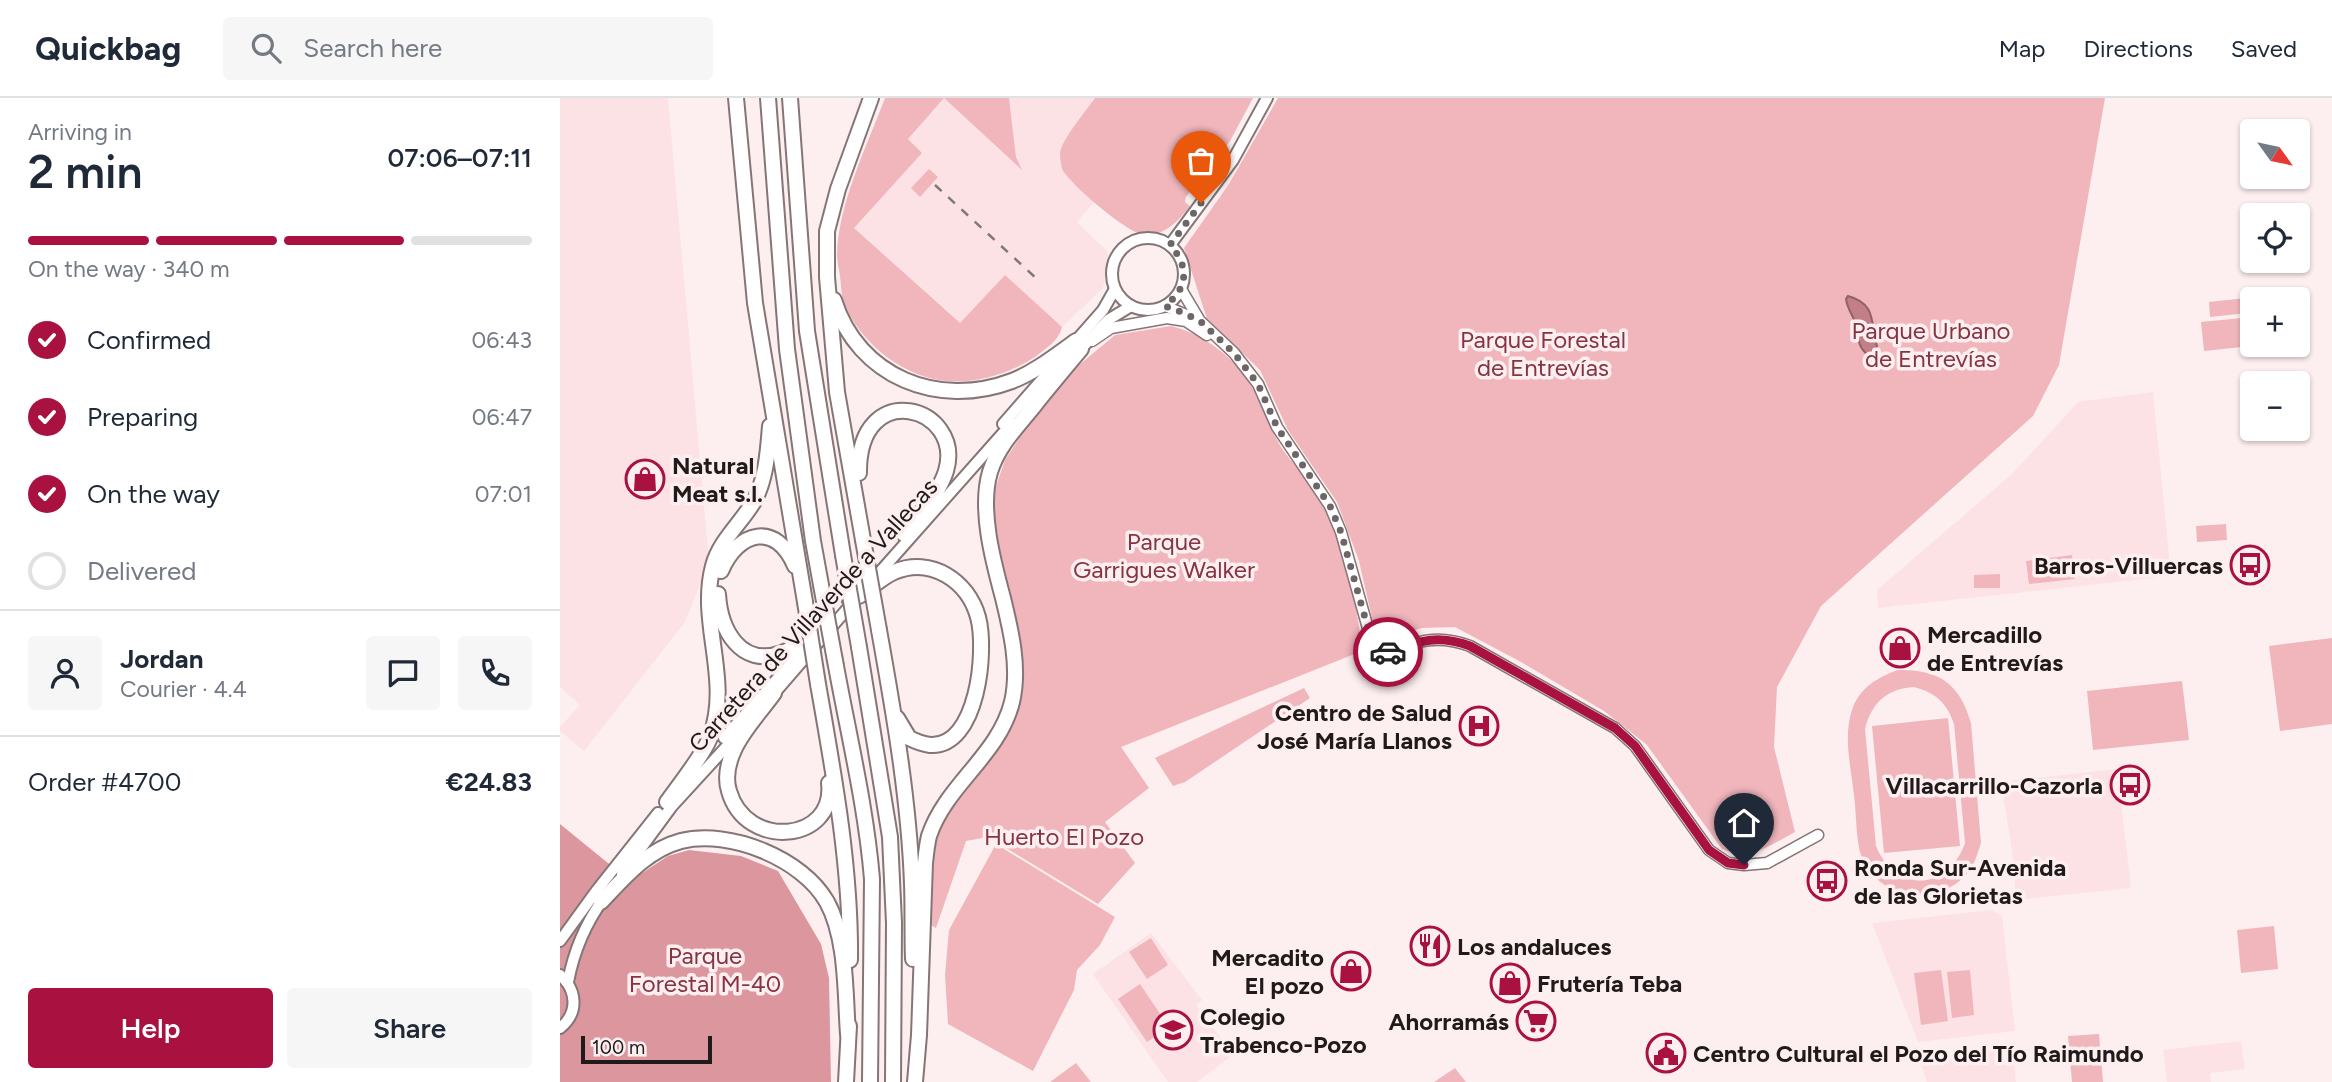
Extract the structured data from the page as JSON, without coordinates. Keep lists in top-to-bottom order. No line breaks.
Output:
{"streets":{"main road":["Carretera de Villaverde a Vallecas"]},"parks":["Parque Urbano de Entrevías","Parque Forestal de Entrevías","Parque Garrigues Walker","Huerto El Pozo","Parque Forestal M-40"],"places":{"shop":["Natural Meat s.l.","Mercadillo de Entrevías","Mercadito El pozo","Frutería Teba"],"bus stop":["Barros-Villuercas","Villacarrillo-Cazorla","Ronda Sur-Avenida de las Glorietas"],"hospital":["Centro de Salud José María Llanos"],"restaurant":["Los andaluces"],"supermarket":["Ahorramás"],"school or university":["Colegio Trabenco-Pozo"],"public building":["Centro Cultural el Pozo del Tío Raimundo"]},"scale_bar":"100 m","north":"bottom right","page":{"header":"Quickbag","search":"Search here","nav":["Map","Directions","Saved"],"heading":["2 min","Arriving in","07:06–07:11"],"panel":["Jordan","Courier · 4.4","Order #4700","€24.83"],"map_buttons":["+","−"],"bar":"On the way · 340 m","list":[["Confirmed","06:43"],["Preparing","06:47"],["On the way","07:01"],"Delivered"],"buttons":["Help","Share"],"scale":"100 m"}}
